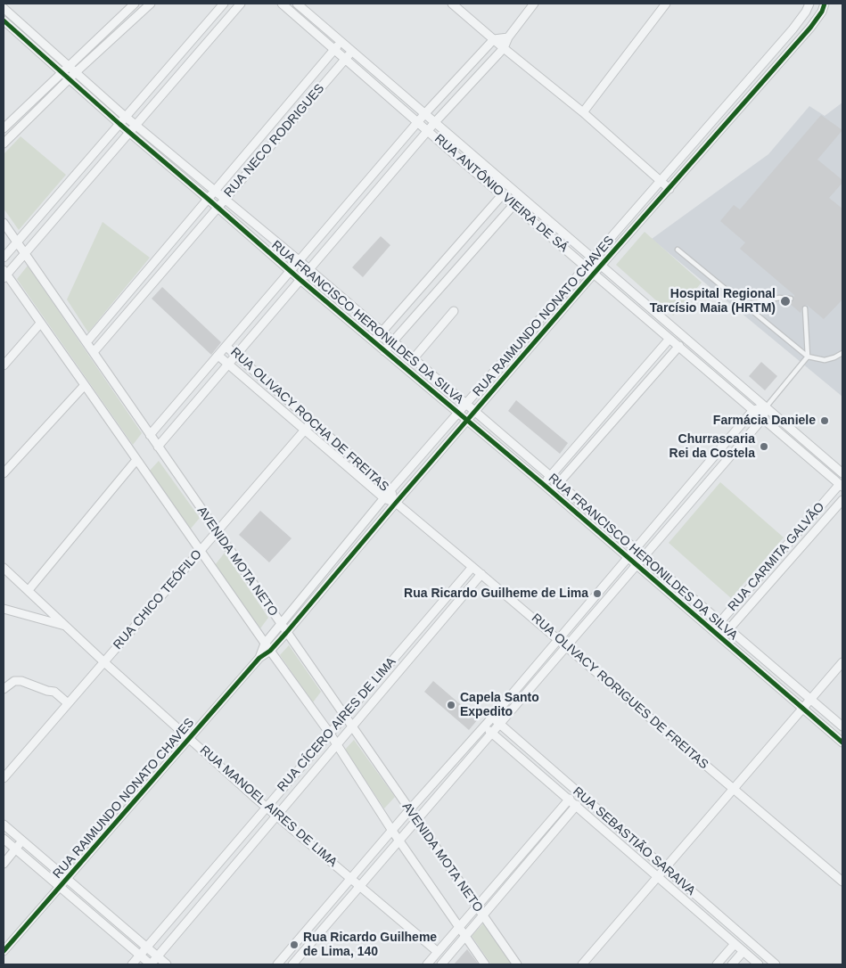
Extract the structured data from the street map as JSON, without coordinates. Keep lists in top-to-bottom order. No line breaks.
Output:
{"streets":{"street":["RUA NECO RODRIGUES","RUA ANTÔNIO VIEIRA DE SÁ","RUA RAIMUNDO NONATO CHAVES","RUA FRANCISCO HERONILDES DA SILVA","RUA OLIVACY ROCHA DE FREITAS","RUA CARMITA GALVÃO","AVENIDA MOTA NETO","RUA CHICO TEÓFILO","RUA OLIVACY RORIGUES DE FREITAS","RUA CÍCERO AIRES DE LIMA","RUA MANOEL AIRES DE LIMA","RUA SEBASTIÃO SARAIVA"]},"crossings":[["RUA NECO RODRIGUES","RUA ANTÔNIO VIEIRA DE SÁ"],["RUA NECO RODRIGUES","RUA FRANCISCO HERONILDES DA SILVA"],["RUA NECO RODRIGUES","AVENIDA MOTA NETO"],["RUA ANTÔNIO VIEIRA DE SÁ","RUA RAIMUNDO NONATO CHAVES"],["RUA ANTÔNIO VIEIRA DE SÁ","RUA CARMITA GALVÃO"],["RUA RAIMUNDO NONATO CHAVES","RUA FRANCISCO HERONILDES DA SILVA"],["RUA RAIMUNDO NONATO CHAVES","RUA OLIVACY ROCHA DE FREITAS"],["RUA RAIMUNDO NONATO CHAVES","AVENIDA MOTA NETO"],["RUA RAIMUNDO NONATO CHAVES","RUA OLIVACY RORIGUES DE FREITAS"],["RUA RAIMUNDO NONATO CHAVES","RUA MANOEL AIRES DE LIMA"],["RUA FRANCISCO HERONILDES DA SILVA","RUA CARMITA GALVÃO"],["RUA OLIVACY ROCHA DE FREITAS","RUA CHICO TEÓFILO"],["RUA OLIVACY ROCHA DE FREITAS","RUA OLIVACY RORIGUES DE FREITAS"],["AVENIDA MOTA NETO","RUA CHICO TEÓFILO"],["AVENIDA MOTA NETO","RUA CÍCERO AIRES DE LIMA"],["RUA CHICO TEÓFILO","RUA MANOEL AIRES DE LIMA"],["RUA OLIVACY RORIGUES DE FREITAS","RUA CÍCERO AIRES DE LIMA"],["RUA CÍCERO AIRES DE LIMA","RUA MANOEL AIRES DE LIMA"]],"places":["Hospital Regional Tarcísio Maia (HRTM)","Farmácia Daniele","Churrascaria Rei da Costela","Rua Ricardo Guilheme de Lima","Capela Santo Expedito","Rua Ricardo Guilheme de Lima, 140"]}
